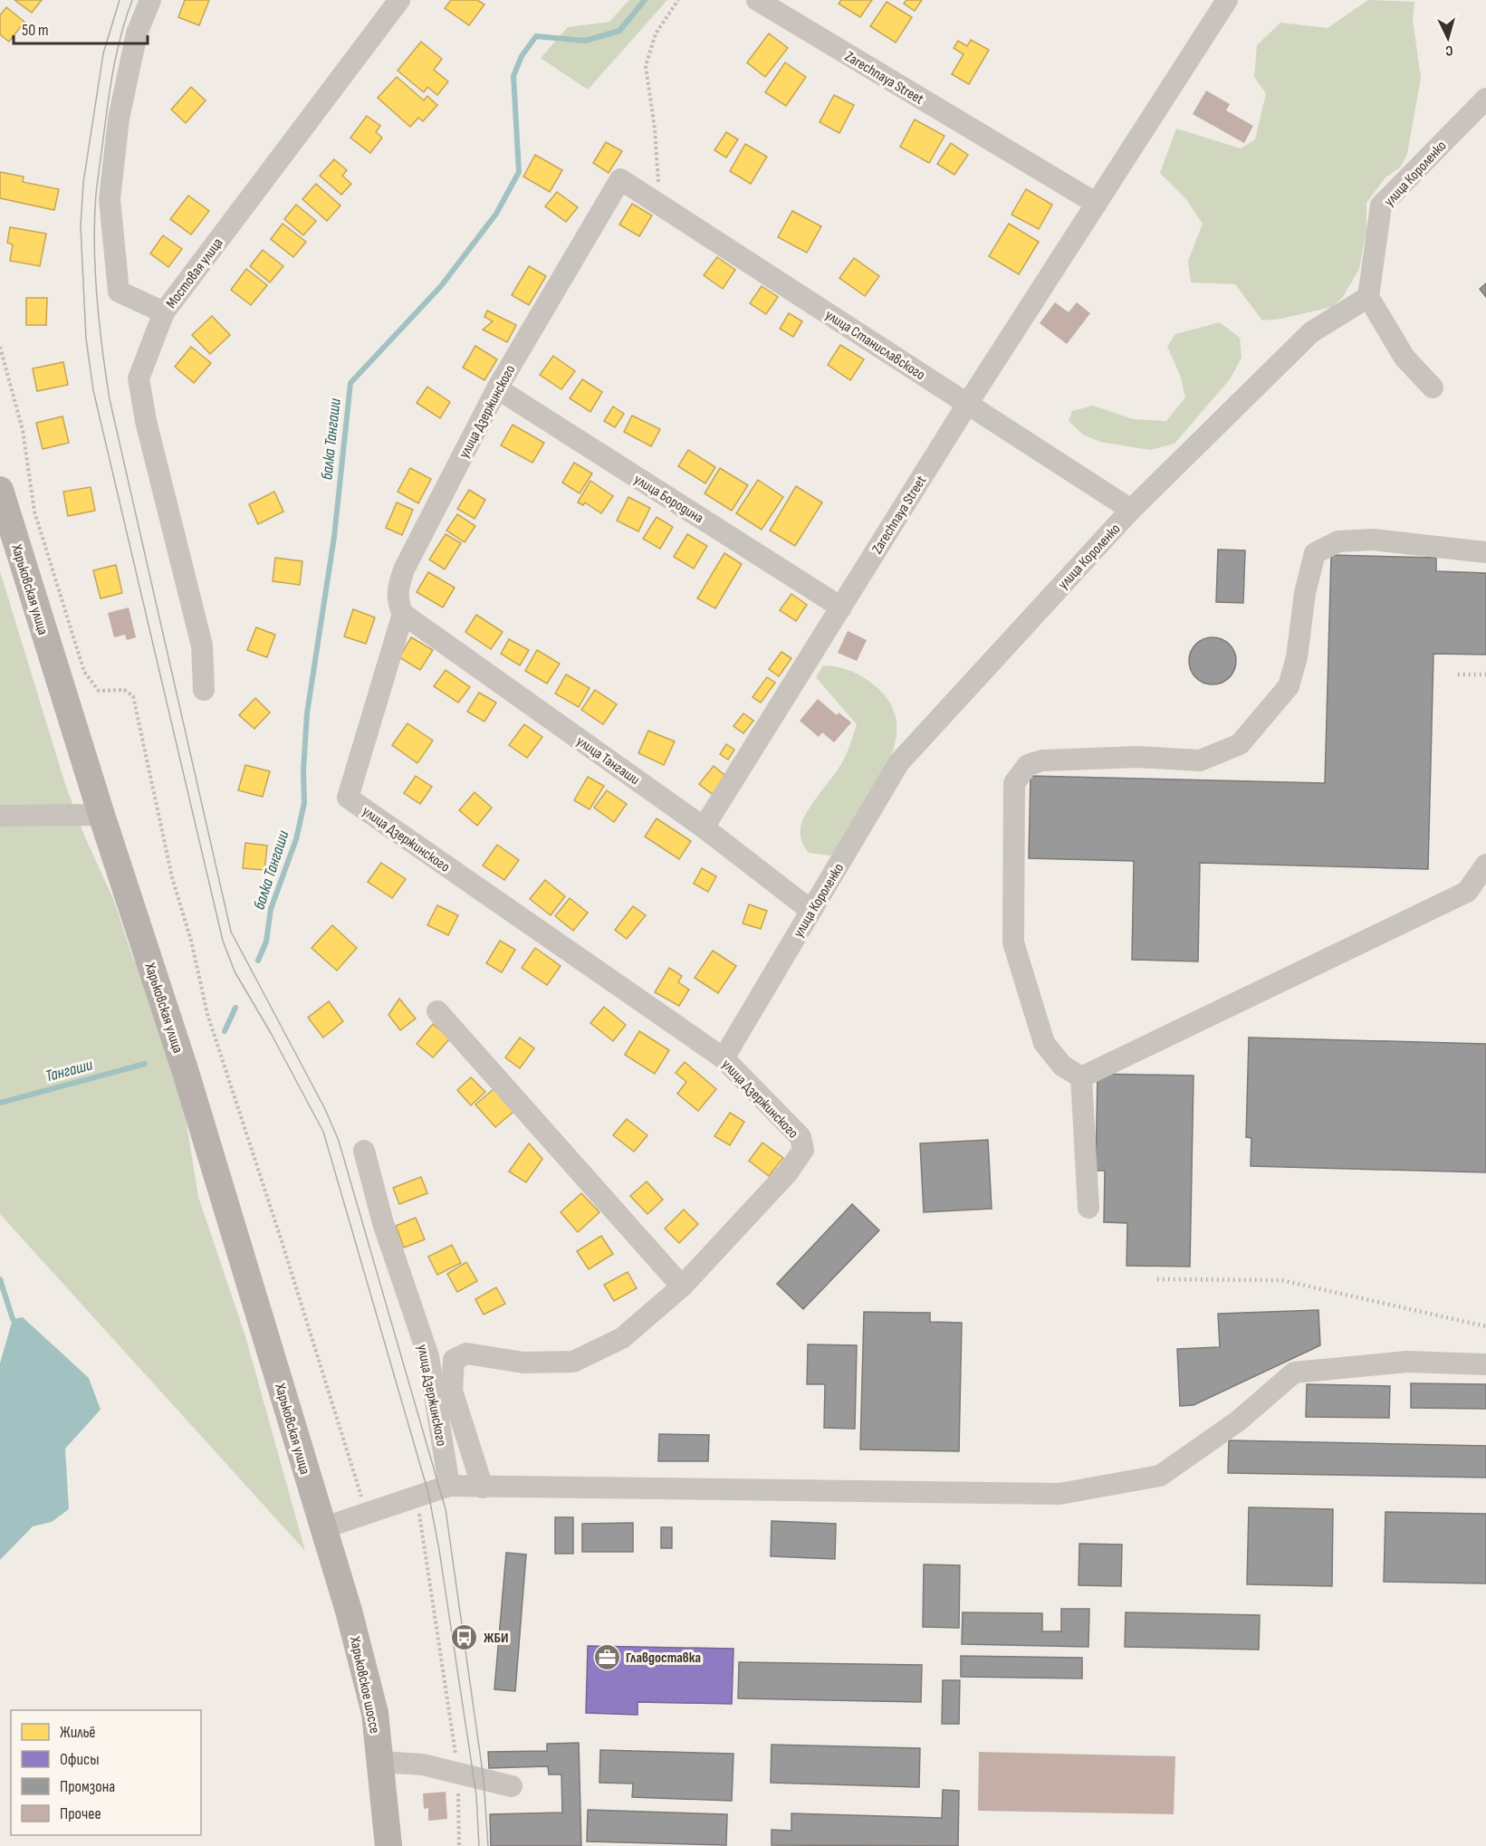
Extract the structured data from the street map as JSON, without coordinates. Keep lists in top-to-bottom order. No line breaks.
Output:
{"streets":{"main road":["Харьковская улица","Харьковское шоссе"],"street":["Zarechnaya Street","улица Короленко","Мостовая улица","улица Станиславского","улица Дзержинского","улица Бородина","улица Тангаши"]},"crossings":[["Zarechnaya Street","улица Станиславского"],["Zarechnaya Street","улица Бородина"],["Zarechnaya Street","улица Тангаши"],["улица Короленко","улица Станиславского"],["улица Короленко","улица Дзержинского"],["улица Короленко","улица Тангаши"],["улица Станиславского","улица Дзержинского"],["улица Дзержинского","улица Бородина"],["улица Дзержинского","улица Тангаши"],["Харьковская улица","Харьковское шоссе"]],"water":["балка Тангаши","Тангаши"],"places":{"bus stop":["ЖБИ"],"office":["Главдоставка"]},"legend":["Жильё","Офисы","Промзона","Прочее"],"scale_bar":"50 m","north":"bottom"}
